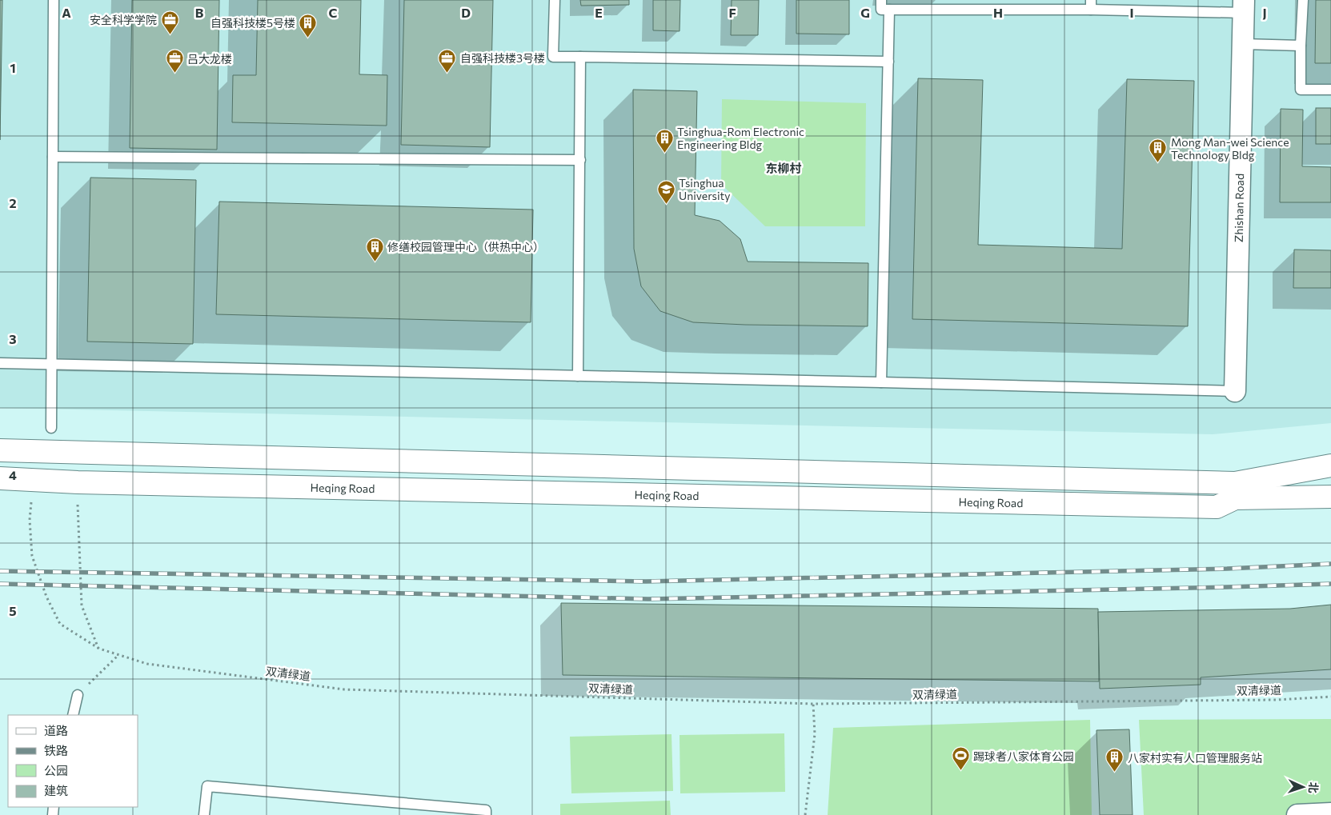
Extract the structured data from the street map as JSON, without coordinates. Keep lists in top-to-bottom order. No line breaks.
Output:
{"streets":{"main road":["Heqing Road"],"street":["Zhishan Road"],"path":["双清绿道"]},"districts":["东柳村"],"places":{"office":["安全科学学院","自强科技楼3号楼","吕大龙楼"],"building":["自强科技楼5号楼","Tsinghua-Rom Electronic Engineering Bldg","Mong Man-wei Science Technology Bldg","修缮校园管理中心（供热中心）","八家村实有人口管理服务站"],"school or university":["Tsinghua University"],"sports":["踢球者八家体育公园"]},"legend":["道路","铁路","公园","建筑"],"north":"right","grid":{"columns":["A","B","C","D","E","F","G","H","I","J"],"rows":["1","2","3","4","5"]}}
